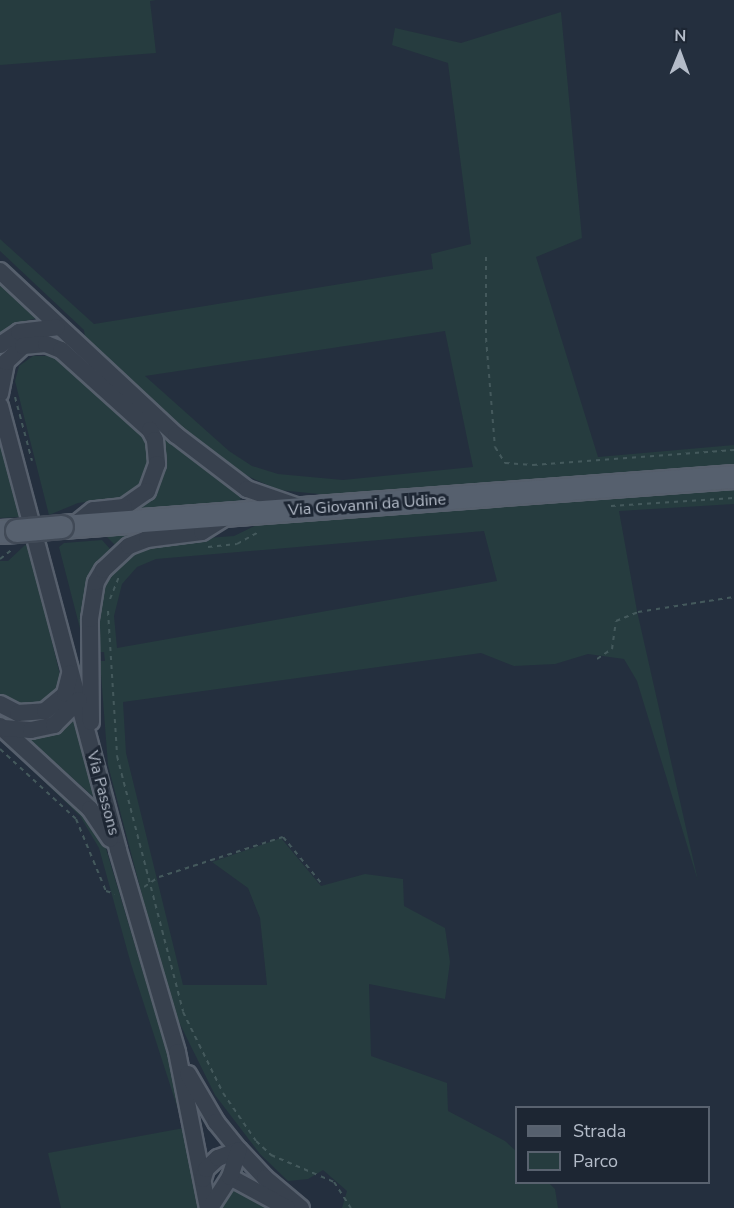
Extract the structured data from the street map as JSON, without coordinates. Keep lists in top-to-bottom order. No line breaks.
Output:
{"streets":{"main road":["Via Giovanni da Udine"],"street":["Via Passons"]},"legend":["Strada","Parco"],"north":"top"}
